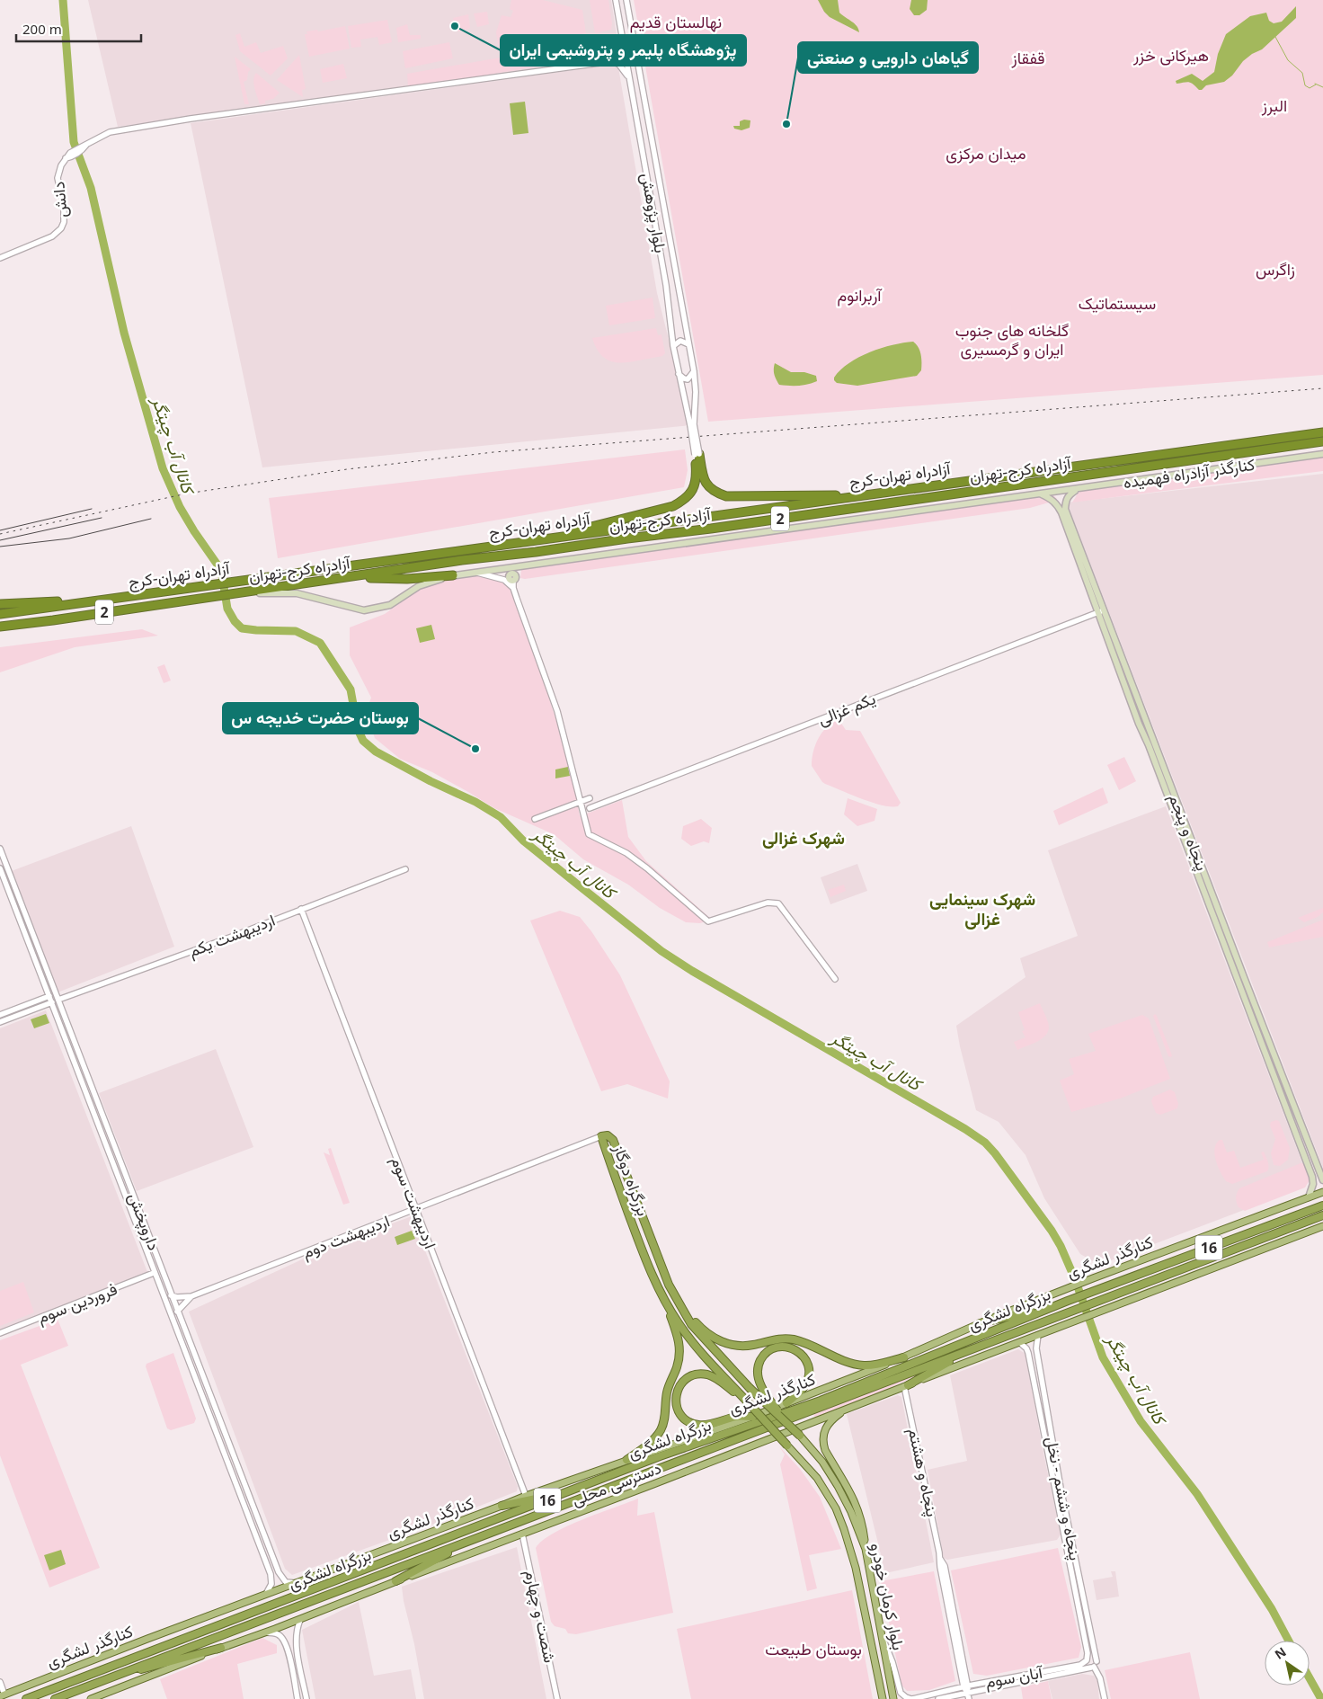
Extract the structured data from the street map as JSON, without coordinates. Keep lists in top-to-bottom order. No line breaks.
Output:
{"streets":{"highway":["آزادراه کرج-تهران","آزادراه تهران-کرج","2","بزرگراه دوگاز","16","بزرگراه لشگری"],"main road":["کنارگذر آزادراه فهمیده","پنجاه و پنجم","کنارگذر لشگری","دسترسی محلی","بلوار کرمان خودرو"],"street":["دانش","بلوار پژوهش","یکم غزالی","اردیبهشت یکم","اردیبهشت سوم","داروپخش","اردیبهشت دوم","فروردین سوم","پنجاه و هشتم","پنجاه و ششم - نخل","شصت و چهارم","آبان سوم"]},"crossings":[["آزادراه کرج-تهران","کنارگذر آزادراه فهمیده"],["یکم غزالی","پنجاه و پنجم"],["اردیبهشت یکم","اردیبهشت سوم"],["اردیبهشت یکم","داروپخش"],["بزرگراه دوگاز","اردیبهشت دوم"],["بزرگراه دوگاز","بلوار کرمان خودرو"],["اردیبهشت سوم","اردیبهشت دوم"],["اردیبهشت سوم","کنارگذر لشگری"],["داروپخش","اردیبهشت دوم"],["داروپخش","فروردین سوم"],["پنجاه و هشتم","آبان سوم"],["دسترسی محلی","شصت و چهارم"],["پنجاه و ششم - نخل","آبان سوم"],["بلوار کرمان خودرو","آبان سوم"]],"districts":["شهرک غزالی","شهرک سینمایی غزالی"],"water":["کانال آب چیتگر"],"parks":["نهالستان قدیم","هیرکانی خزر","قفقاز","البرز","میدان مرکزی","زاگرس","آربرانوم","سیستماتیک","گلخانه های جنوب ایران و گرمسیری","بوستان طبیعت"],"places":["پژوهشگاه پلیمر و پتروشیمی ایران","گیاهان دارویی و صنعتی","بوستان حضرت خدیجه س"],"scale_bar":"200 m","north":"top left"}
